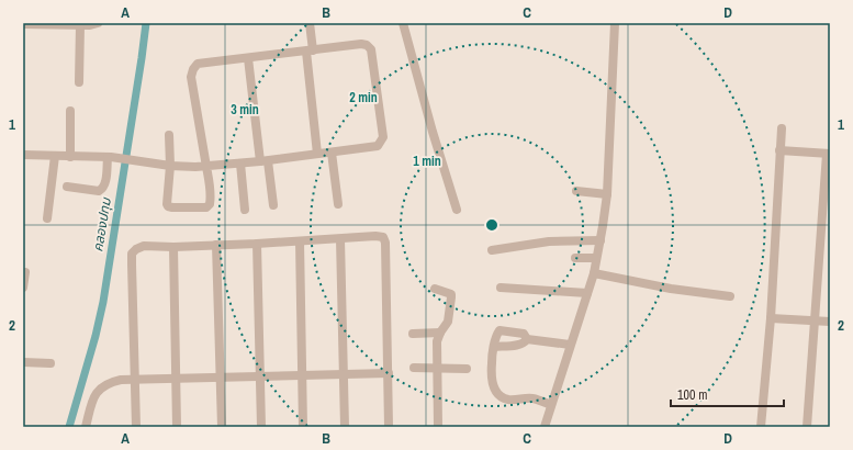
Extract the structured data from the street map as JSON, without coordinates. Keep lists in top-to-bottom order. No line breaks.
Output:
{"water":["คลองปทุม"],"scale_bar":"100 m","grid":{"columns":["A","B","C","D"],"rows":["1","2"]},"rings":["2 min","3 min","1 min"]}
